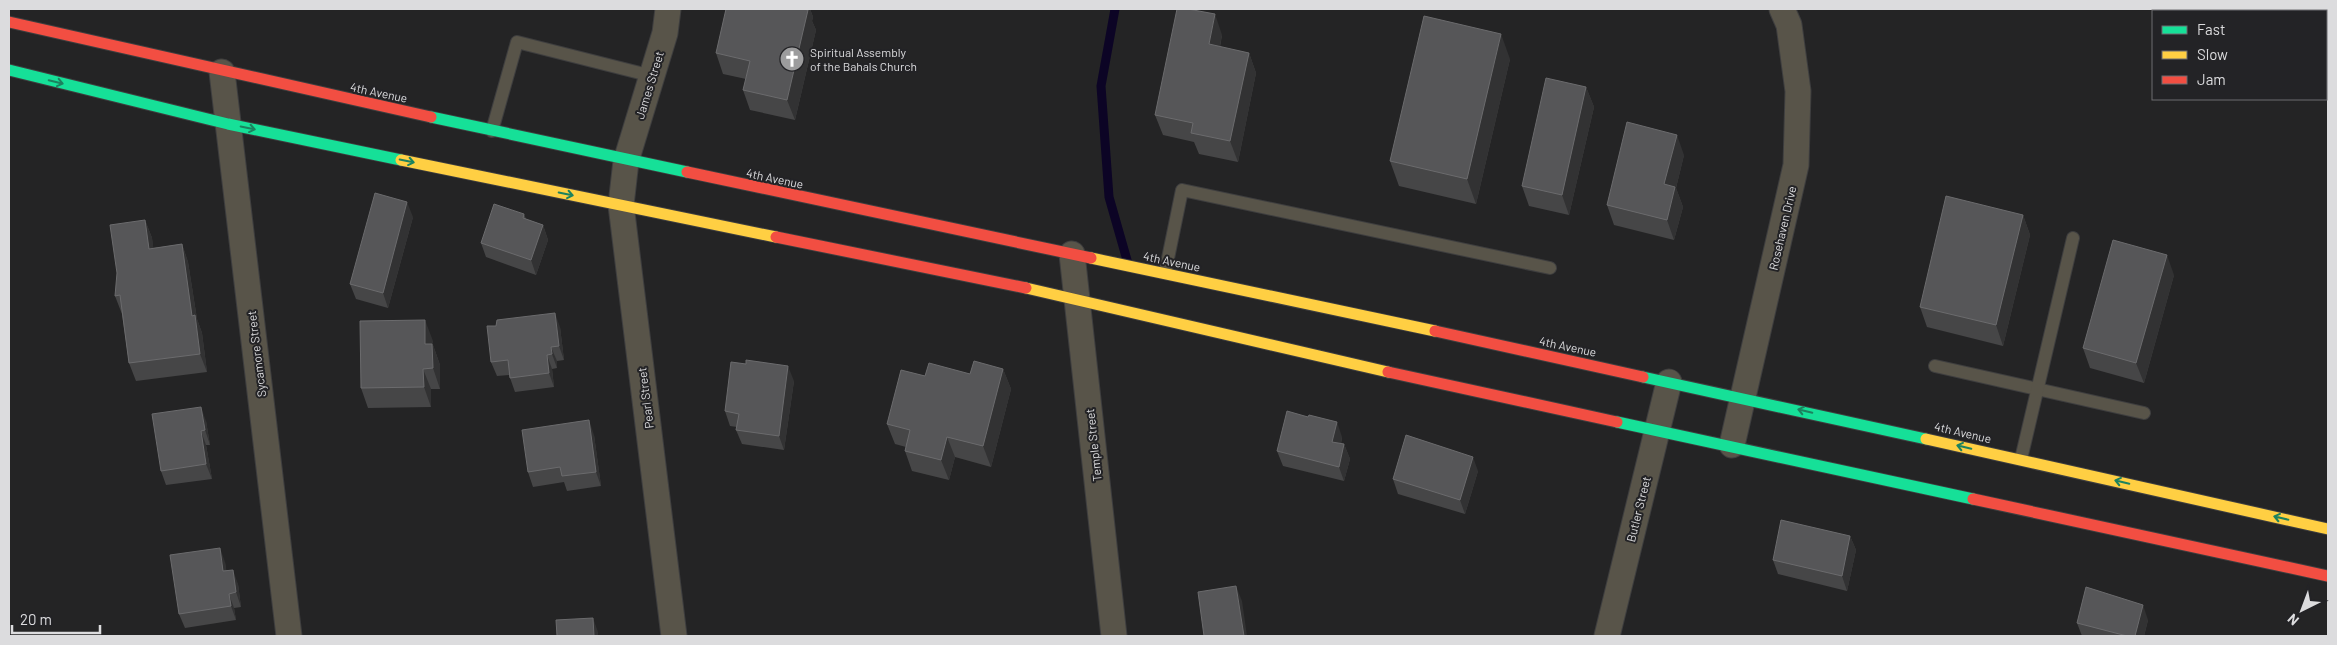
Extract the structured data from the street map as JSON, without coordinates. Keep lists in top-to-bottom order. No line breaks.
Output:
{"streets":{"main road":["4th Avenue"],"street":["James Street","Rosehaven Drive","Sycamore Street","Pearl Street","Temple Street","Butler Street"]},"crossings":[["James Street","4th Avenue"],["James Street","Pearl Street"],["4th Avenue","Rosehaven Drive"],["4th Avenue","Sycamore Street"],["4th Avenue","Pearl Street"],["4th Avenue","Temple Street"],["4th Avenue","Butler Street"]],"places":{"church":["Spiritual Assembly of the Bahals Church"]},"legend":["Fast","Slow","Jam"],"scale_bar":"20 m","north":"bottom left"}
